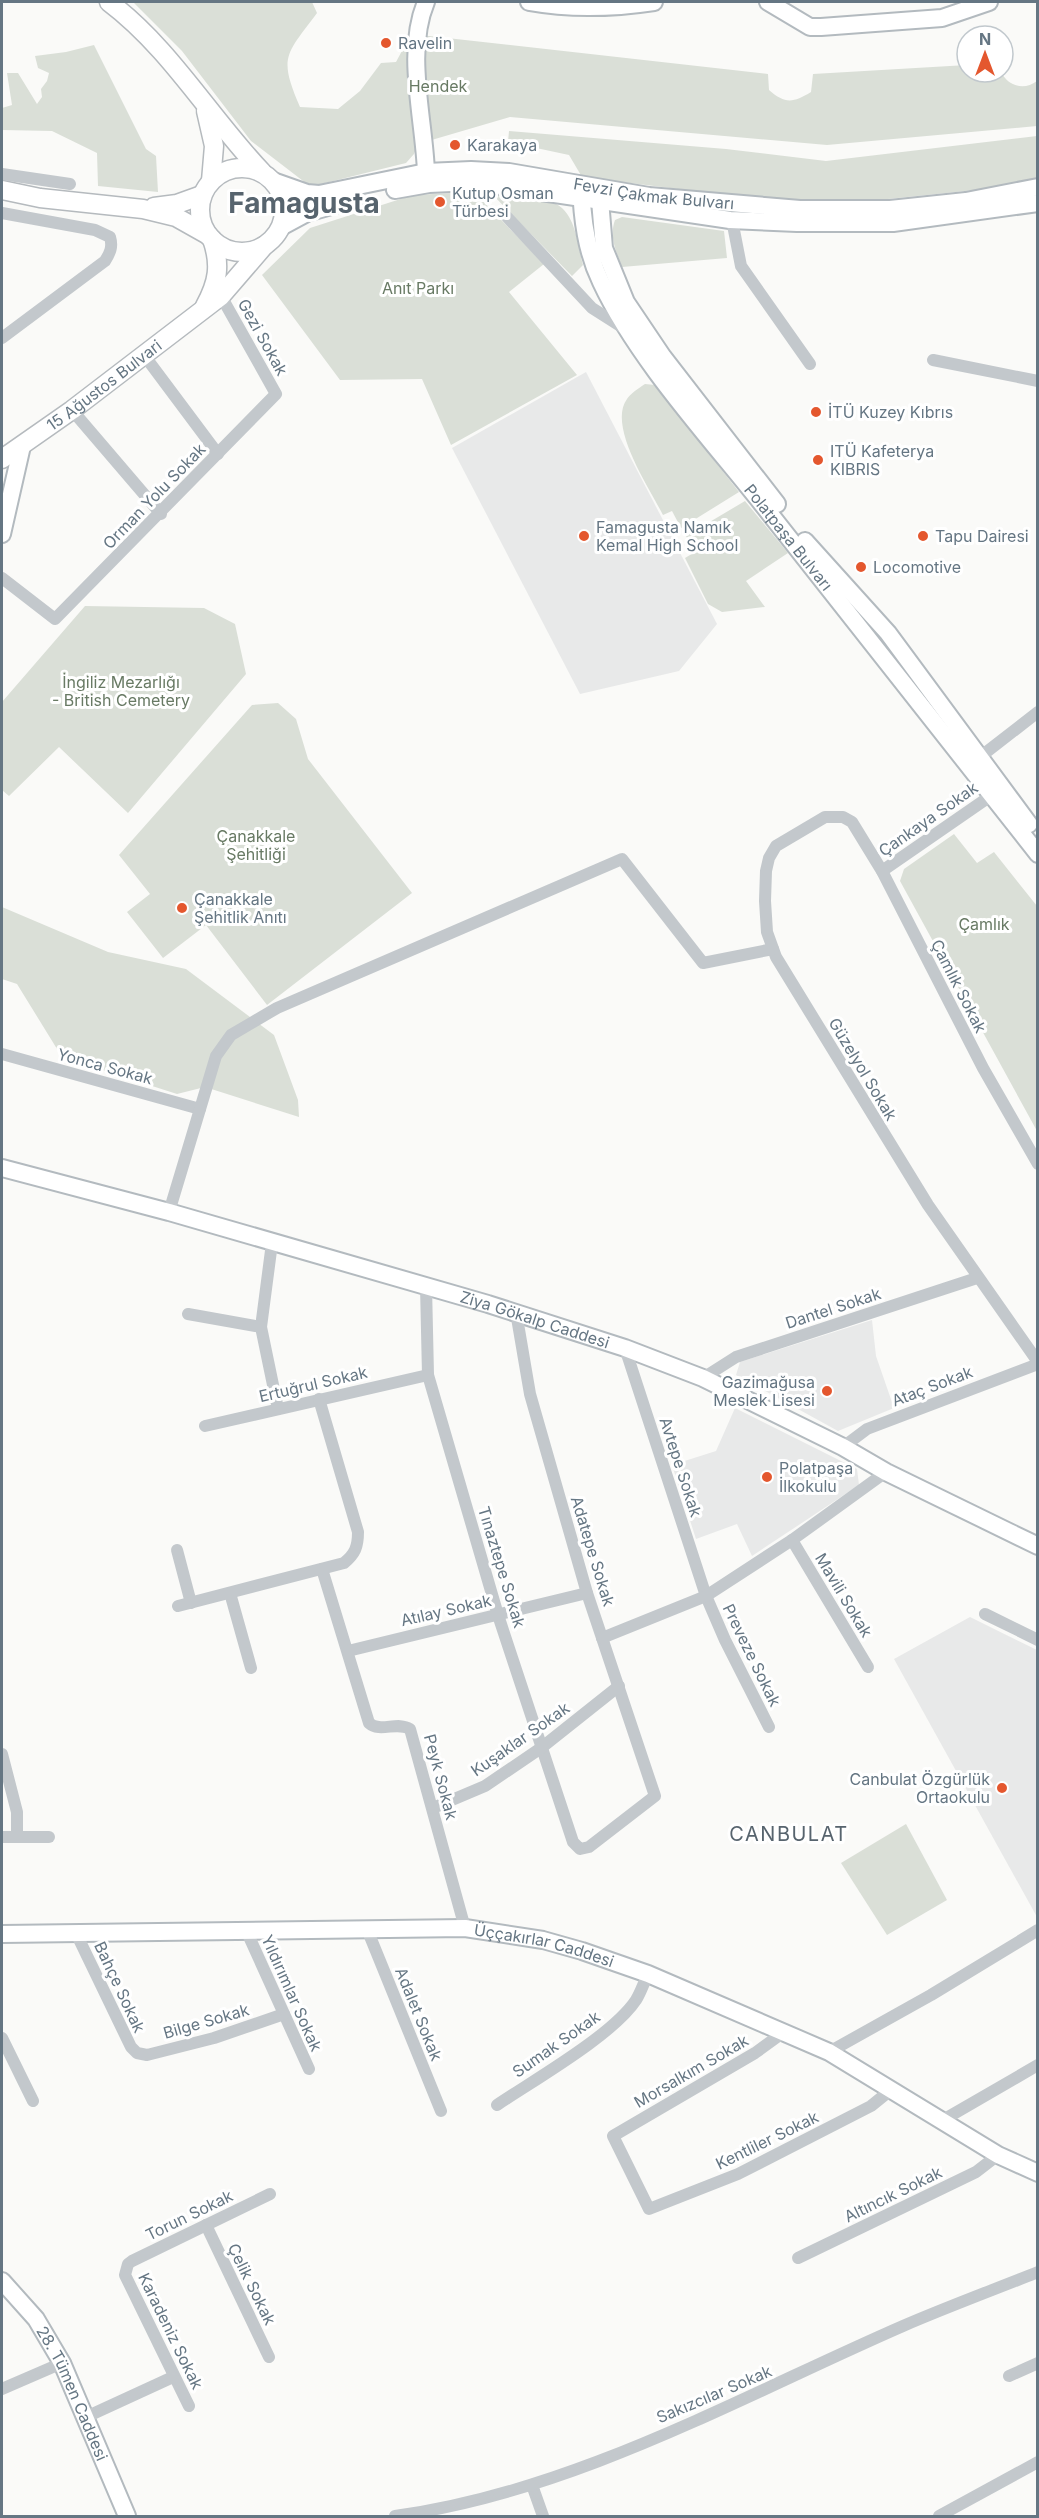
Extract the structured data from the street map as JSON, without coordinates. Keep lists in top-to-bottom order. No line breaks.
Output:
{"streets":{"main road":["Fevzi Çakmak Bulvarı","15 Ağustos Bulvari","Polatpaşa Bulvarı","Ziya Gökalp Caddesi","Üççakırlar Caddesi","28. Tümen Caddesi"],"street":["Gezi Sokak","Orman Yolu Sokak","Çankaya Sokak","Çamlık Sokak","Yonca Sokak","Güzelyol Sokak","Dantel Sokak","Ertuğrul Sokak","Ataç Sokak","Avtepe Sokak","Adatepe Sokak","Tınaztepe Sokak","Mavili Sokak","Atılay Sokak","Preveze Sokak","Kuşaklar Sokak","Peyk Sokak","Bahçe Sokak","Yıldırımlar Sokak","Adalet Sokak","Bilge Sokak","Sumak Sokak","Morsalkım Sokak","Kentliler Sokak","Altıncık Sokak","Torun Sokak","Çelik Sokak","Karadeniz Sokak","Sakızcılar Sokak"]},"crossings":[["Fevzi Çakmak Bulvarı","15 Ağustos Bulvari"],["Fevzi Çakmak Bulvarı","Polatpaşa Bulvarı"],["Gezi Sokak","15 Ağustos Bulvari"],["Gezi Sokak","Orman Yolu Sokak"],["Polatpaşa Bulvarı","Çankaya Sokak"],["Çankaya Sokak","Çamlık Sokak"],["Çamlık Sokak","Güzelyol Sokak"],["Güzelyol Sokak","Dantel Sokak"],["Güzelyol Sokak","Ataç Sokak"],["Dantel Sokak","Ziya Gökalp Caddesi"],["Ziya Gökalp Caddesi","Ataç Sokak"],["Ziya Gökalp Caddesi","Avtepe Sokak"],["Ziya Gökalp Caddesi","Adatepe Sokak"],["Ziya Gökalp Caddesi","Tınaztepe Sokak"],["Ertuğrul Sokak","Tınaztepe Sokak"],["Avtepe Sokak","Preveze Sokak"],["Adatepe Sokak","Tınaztepe Sokak"],["Adatepe Sokak","Atılay Sokak"],["Adatepe Sokak","Kuşaklar Sokak"],["Tınaztepe Sokak","Atılay Sokak"],["Tınaztepe Sokak","Kuşaklar Sokak"],["Atılay Sokak","Peyk Sokak"],["Kuşaklar Sokak","Peyk Sokak"],["Peyk Sokak","Üççakırlar Caddesi"],["Üççakırlar Caddesi","Bahçe Sokak"],["Üççakırlar Caddesi","Yıldırımlar Sokak"],["Üççakırlar Caddesi","Adalet Sokak"],["Üççakırlar Caddesi","Sumak Sokak"],["Üççakırlar Caddesi","Morsalkım Sokak"],["Üççakırlar Caddesi","Kentliler Sokak"],["Üççakırlar Caddesi","Altıncık Sokak"],["Bahçe Sokak","Bilge Sokak"],["Yıldırımlar Sokak","Bilge Sokak"],["Morsalkım Sokak","Kentliler Sokak"],["Torun Sokak","Çelik Sokak"],["Torun Sokak","Karadeniz Sokak"]],"districts":["Famagusta","CANBULAT"],"parks":["Hendek","Anıt Parkı","İngiliz Mezarlığı - British Cemetery","Çanakkale Şehitliği","Çamlık"],"places":["Ravelin","Karakaya","Kutup Osman Türbesi","İTÜ Kuzey Kıbrıs","ITÜ Kafeterya KIBRIS","Famagusta Namık Kemal High School","Tapu Dairesi","Locomotive","Çanakkale Şehitlik Anıtı","Gazimağusa Meslek Lisesi","Polatpaşa İlkokulu","Canbulat Özgürlük Ortaokulu"],"north":"top"}
